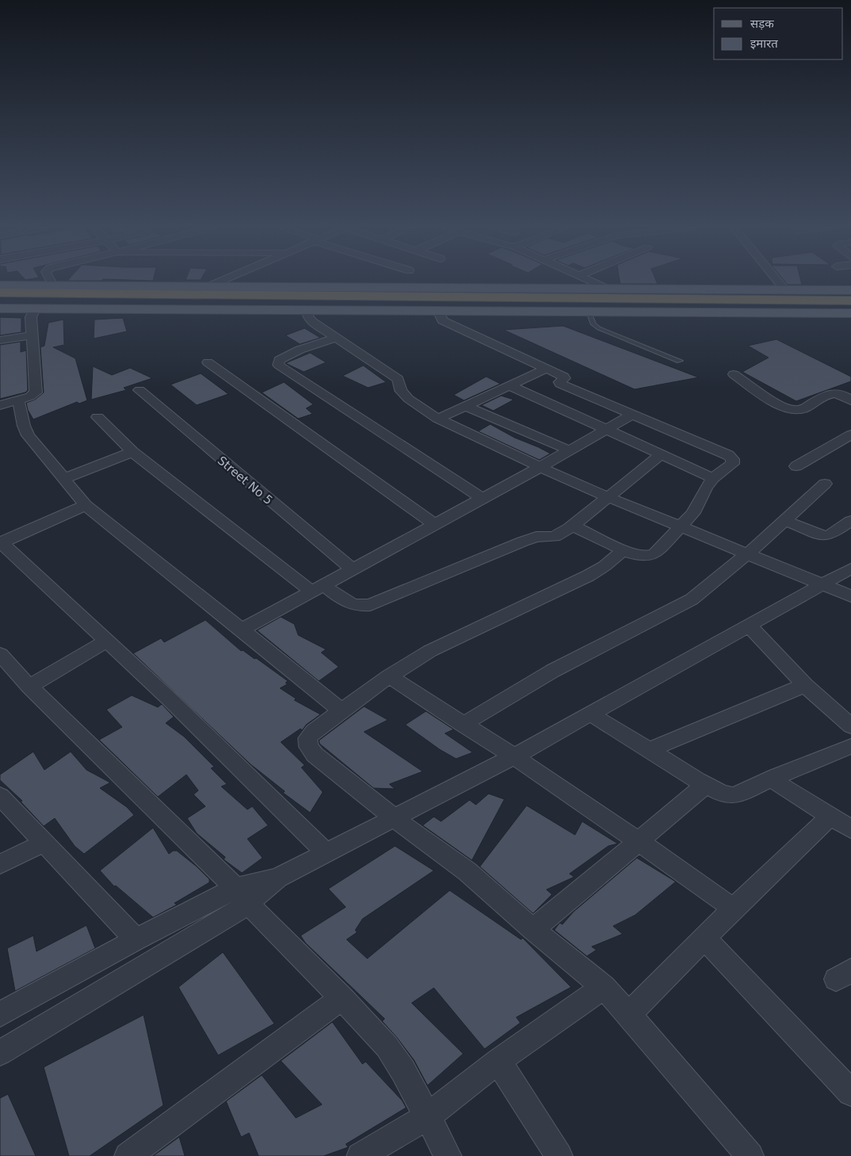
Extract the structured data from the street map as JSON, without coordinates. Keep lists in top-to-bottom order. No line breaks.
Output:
{"streets":{"street":["Street No 5"]},"legend":["सड़क","इमारत"]}
